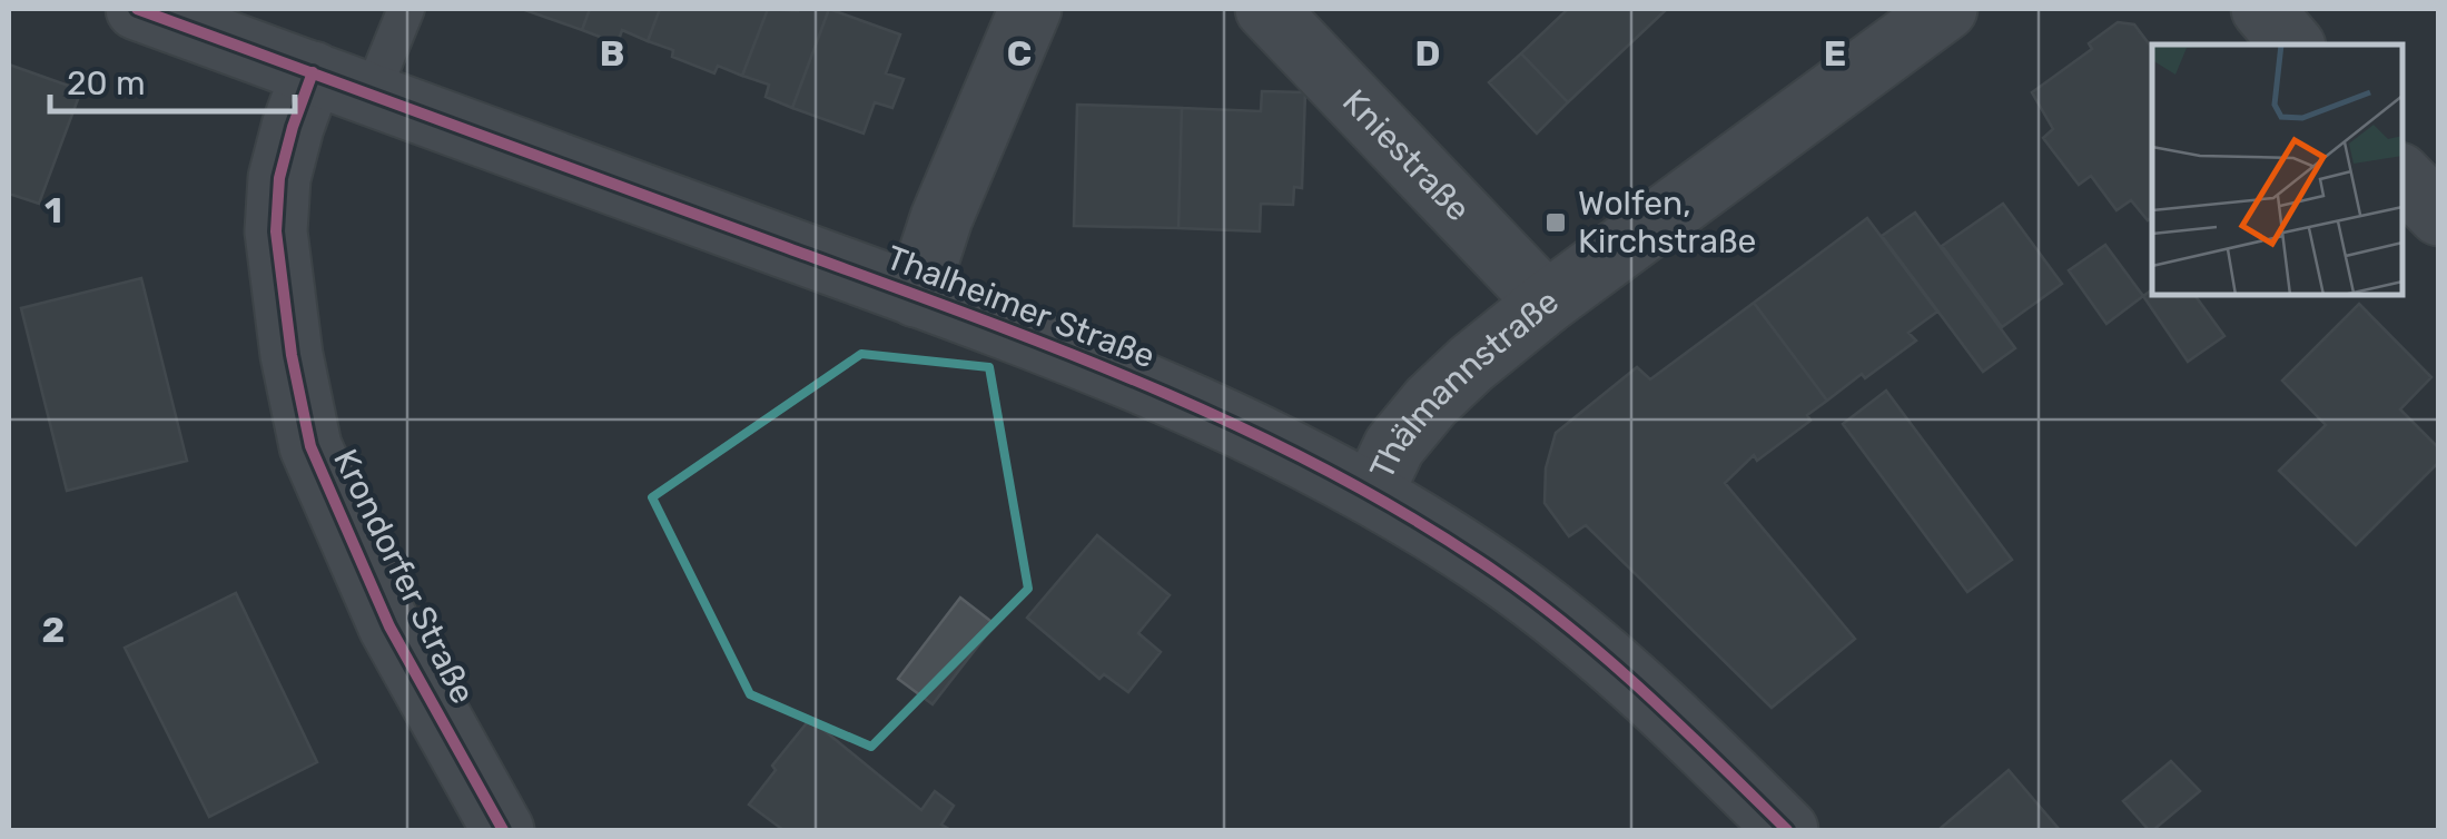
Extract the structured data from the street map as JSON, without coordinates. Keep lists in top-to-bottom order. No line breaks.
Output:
{"streets":{"street":["Kniestraße","Thalheimer Straße","Thälmannstraße","Krondorfer Straße"]},"crossings":[["Kniestraße","Thälmannstraße"],["Thalheimer Straße","Thälmannstraße"],["Thalheimer Straße","Krondorfer Straße"]],"places":{"transit":["Wolfen, Kirchstraße"]},"scale_bar":"20 m","grid":{"columns":["B","C","D","E"],"rows":["1","2"]}}
